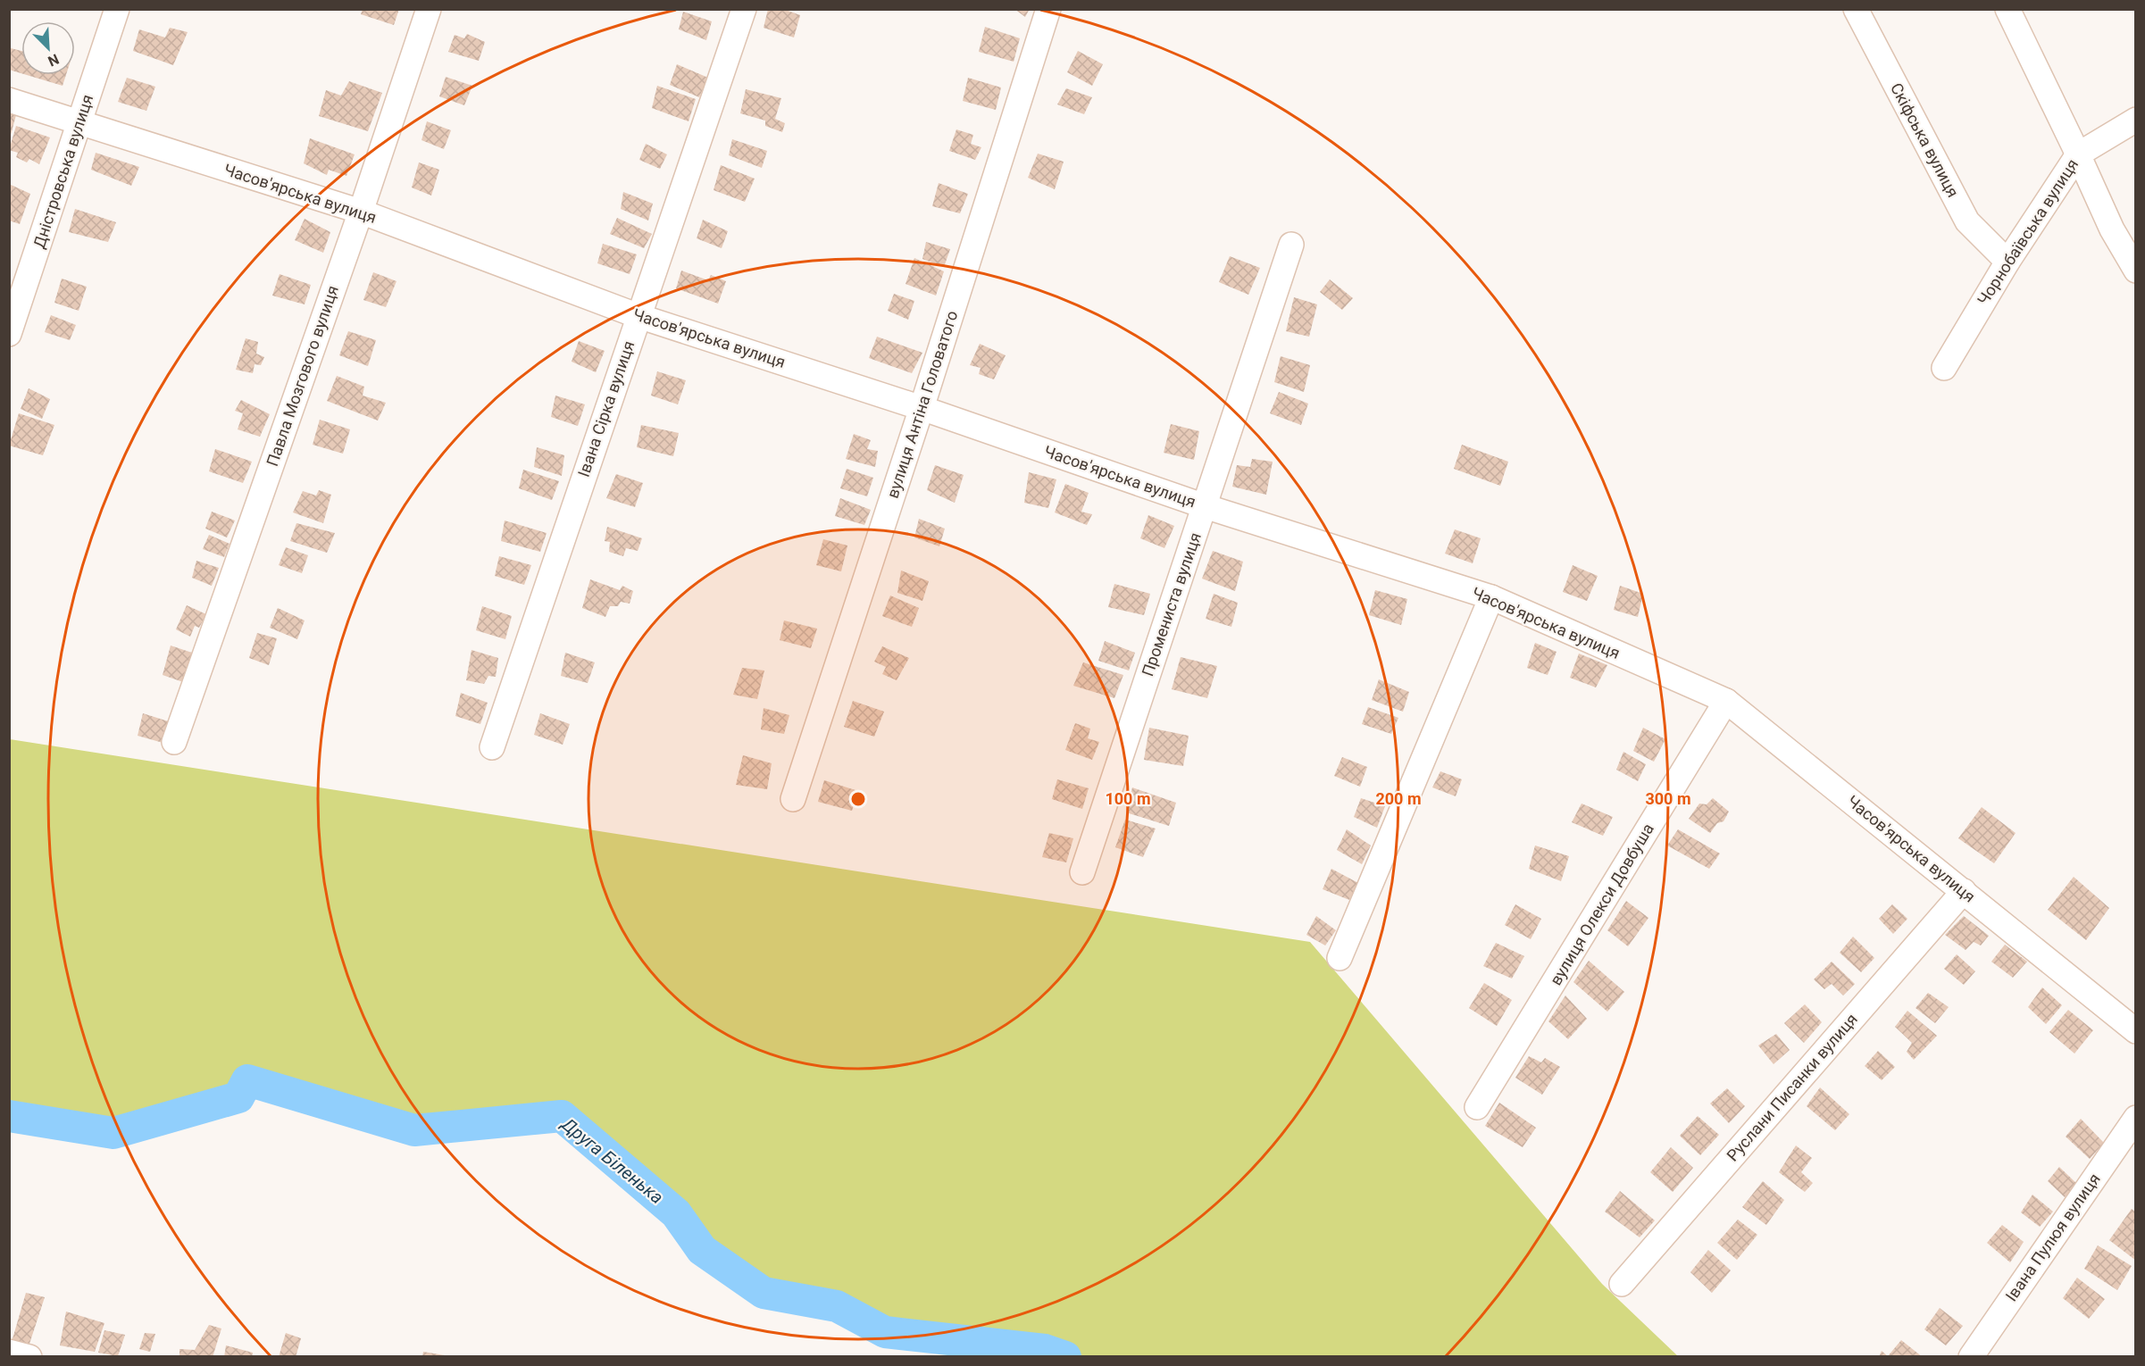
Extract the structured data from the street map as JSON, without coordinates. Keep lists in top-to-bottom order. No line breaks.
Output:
{"streets":{"street":["Скіфська вулиця","Дністровська вулиця","Часов'ярська вулиця","Чорнобаївська вулиця","Павла Мозгового вулиця","вулиця Антіна Головатого","Івана Сірка вулиця","Промениста вулиця","вулиця Олекси Довбуша","Руслани Писанки вулиця","Івана Пулюя вулиця"]},"crossings":[["Скіфська вулиця","Чорнобаївська вулиця"],["Дністровська вулиця","Часов'ярська вулиця"],["Часов'ярська вулиця","Павла Мозгового вулиця"],["Часов'ярська вулиця","вулиця Антіна Головатого"],["Часов'ярська вулиця","Івана Сірка вулиця"],["Часов'ярська вулиця","Промениста вулиця"],["Часов'ярська вулиця","вулиця Олекси Довбуша"],["Часов'ярська вулиця","Руслани Писанки вулиця"]],"water":["Друга Біленька"],"north":"bottom right","rings":["100 m","200 m","300 m"]}
